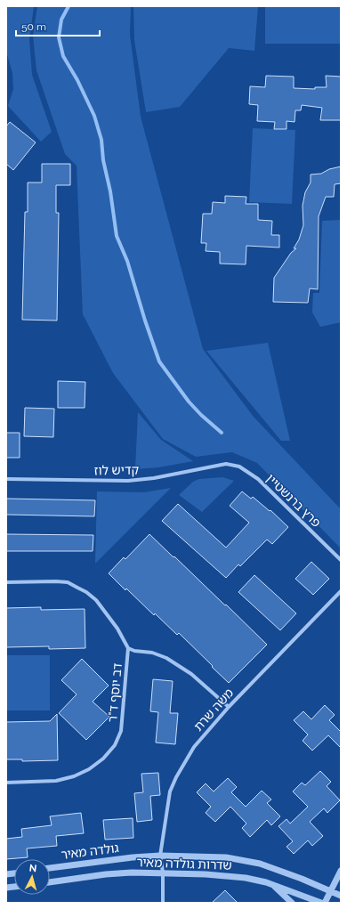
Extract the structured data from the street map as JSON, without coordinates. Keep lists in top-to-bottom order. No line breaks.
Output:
{"streets":{"street":["קדיש לוז","פרץ ברנשטיין","דב יוסף ד\"ר","משה שרת","גולדה מאיר","שדרות גולדה מאיר"]},"crossings":[["קדיש לוז","פרץ ברנשטיין"],["משה שרת","גולדה מאיר"],["משה שרת","שדרות גולדה מאיר"],["גולדה מאיר","שדרות גולדה מאיר"]],"scale_bar":"50 m","north":"top"}
